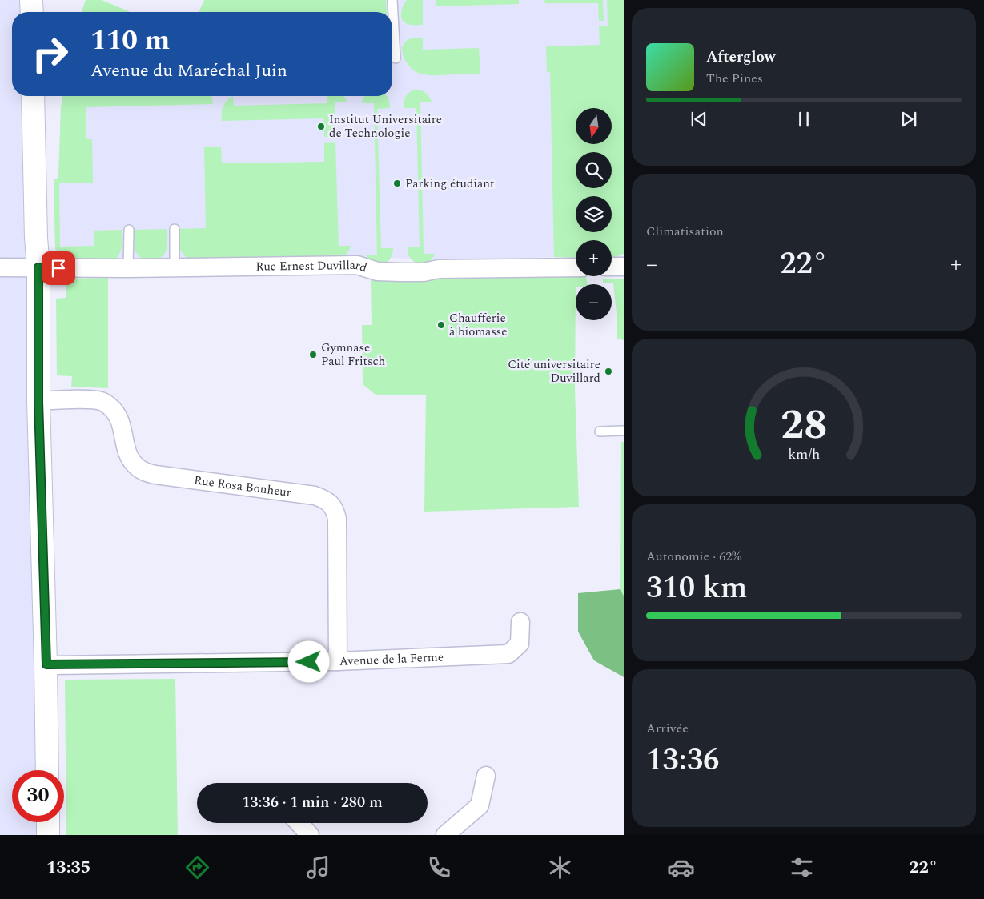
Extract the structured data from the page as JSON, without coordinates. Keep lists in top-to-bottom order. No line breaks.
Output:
{"streets":{"street":["Rue Ernest Duvillard","Rue Rosa Bonheur","Avenue de la Ferme"]},"crossings":[["Rue Rosa Bonheur","Avenue de la Ferme"]],"places":["Institut Universitaire de Technologie","Parking étudiant","Chaufferie à biomasse","Gymnase Paul Fritsch","Cité universitaire Duvillard"],"north":"bottom","page":{"turn":["110 m","Avenue du Maréchal Juin"],"song":["Afterglow","The Pines"],"map_buttons":["+","−"],"tile":["Climatisation",["Autonomie · 62%","310 km"],["Arrivée","13:36"]],"heat":["−","22°","+"],"limit":"30","trip":"13:36 · 1 min · 280 m","tabs":["13:35","22°"],"gauge":["28","km/h"]}}
